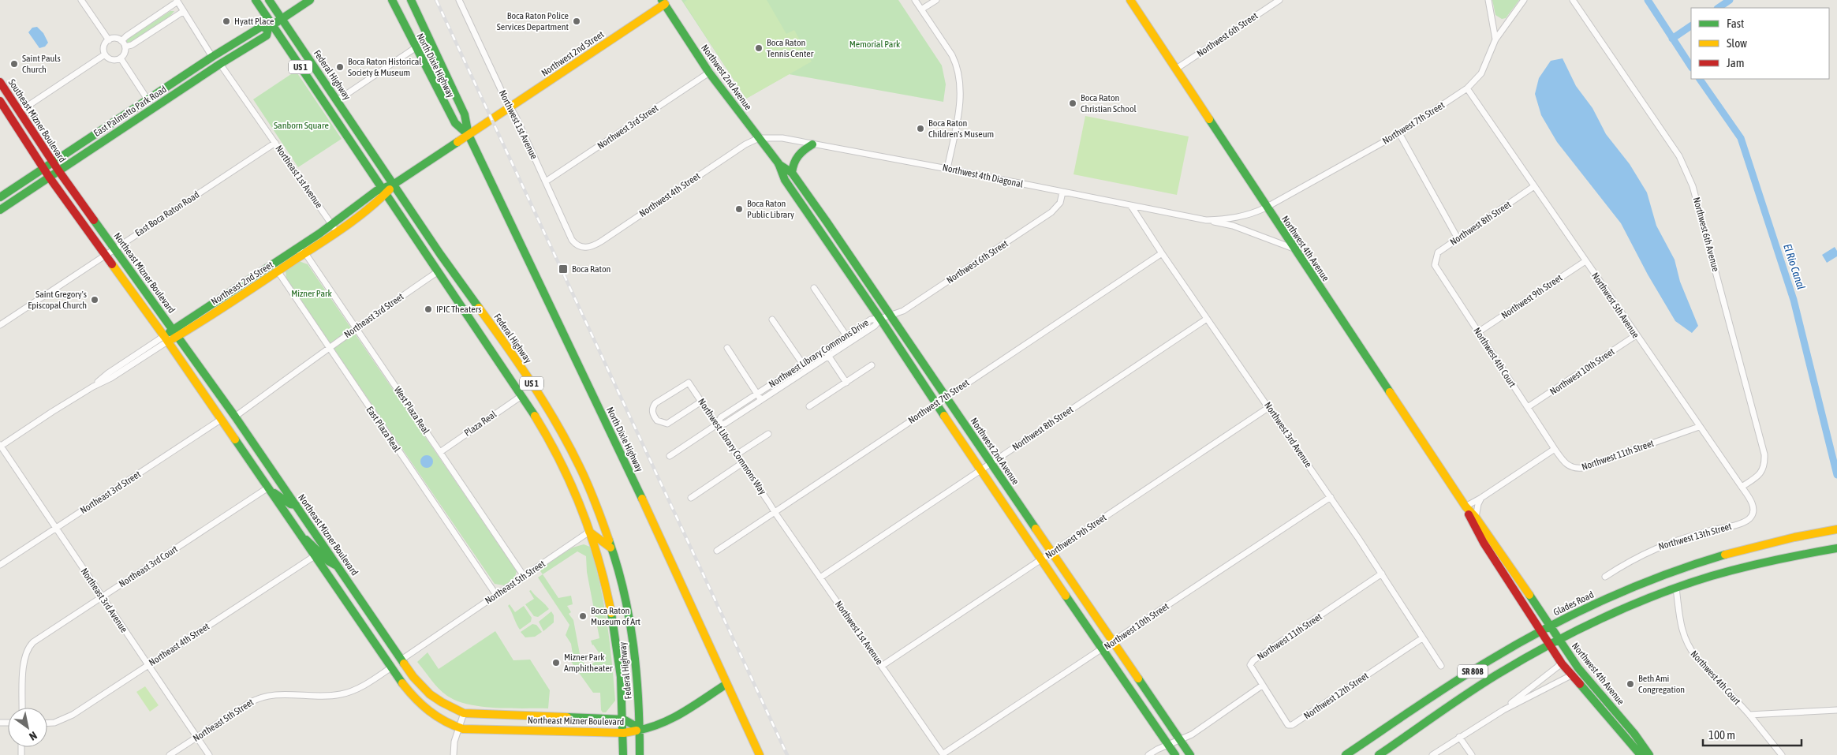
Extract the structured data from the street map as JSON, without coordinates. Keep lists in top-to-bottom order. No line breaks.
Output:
{"streets":{"main road":["Northwest 2nd Street","North Dixie Highway","US 1","Federal Highway","Northwest 2nd Avenue","East Palmetto Park Road","Southeast Mizner Boulevard","Northwest 4th Avenue","Northeast Mizner Boulevard","Northeast 2nd Street","Glades Road","SR 808"],"street":["Northwest 6th Street","Northwest 7th Street","Northwest 1st Avenue","Northwest 3rd Street","Northwest 4th Diagonal","Northeast 1st Avenue","Northwest 4th Street","East Boca Raton Road","Northwest 8th Street","Northwest 6th Avenue","Northwest 9th Street","Northwest 5th Avenue","Northeast 3rd Street","Northwest Library Commons Drive","Northwest 4th Court","Northwest 10th Street","West Plaza Real","Plaza Real","East Plaza Real","Northwest 3rd Avenue","Northwest Library Commons Way","Northwest 11th Street","Northwest 13th Street","Northeast 3rd Court","Northeast 5th Street","Northeast 3rd Avenue","Northeast 4th Street","Northwest 12th Street"]},"crossings":[["Northwest 6th Street","Northwest 2nd Avenue"],["Northwest 6th Street","Northwest 4th Diagonal"],["Northwest 6th Street","Northwest 4th Avenue"],["Northwest 6th Street","Northwest Library Commons Drive"],["Northwest 2nd Street","Northwest 2nd Avenue"],["Northwest 2nd Street","Northwest 1st Avenue"],["Northwest 2nd Street","Northeast 2nd Street"],["North Dixie Highway","Northeast 2nd Street"],["Federal Highway","East Palmetto Park Road"],["Federal Highway","Northeast Mizner Boulevard"],["Federal Highway","Northeast 2nd Street"],["Federal Highway","Northeast 3rd Street"],["Federal Highway","Plaza Real"],["Federal Highway","Northeast 5th Street"],["Northwest 2nd Avenue","Northwest 7th Street"],["Northwest 2nd Avenue","Northwest 3rd Street"],["Northwest 2nd Avenue","Northwest 4th Diagonal"],["Northwest 2nd Avenue","Northwest 4th Street"],["Northwest 2nd Avenue","Northwest 8th Street"],["Northwest 2nd Avenue","Northwest 9th Street"],["Northwest 2nd Avenue","Northwest Library Commons Drive"],["Northwest 2nd Avenue","Northwest 10th Street"],["East Palmetto Park Road","Southeast Mizner Boulevard"],["East Palmetto Park Road","Northeast 1st Avenue"],["East Palmetto Park Road","Northeast Mizner Boulevard"],["Southeast Mizner Boulevard","Northeast Mizner Boulevard"],["Northwest 7th Street","Northwest 1st Avenue"],["Northwest 7th Street","Northwest 4th Diagonal"],["Northwest 7th Street","Northwest 4th Avenue"],["Northwest 7th Street","Northwest 5th Avenue"],["Northwest 7th Street","Northwest 3rd Avenue"],["Northwest 7th Street","Northwest Library Commons Way"],["Northwest 1st Avenue","Northwest 3rd Street"],["Northwest 1st Avenue","Northwest 4th Street"],["Northwest 1st Avenue","Northwest 8th Street"],["Northwest 1st Avenue","Northwest 9th Street"],["Northwest 1st Avenue","Northwest 10th Street"],["Northwest 1st Avenue","Northwest Library Commons Way"],["Northwest 4th Diagonal","Northwest 4th Street"],["Northwest 4th Diagonal","Northwest 4th Avenue"],["Northwest 4th Diagonal","Northwest 3rd Avenue"],["Northeast 1st Avenue","East Boca Raton Road"],["Northeast 1st Avenue","Northeast 2nd Street"],["East Boca Raton Road","Northeast Mizner Boulevard"],["Northwest 8th Street","Northwest 5th Avenue"],["Northwest 8th Street","Northwest 4th Court"],["Northwest 8th Street","Northwest 3rd Avenue"],["Northwest 6th Avenue","Northwest 5th Avenue"],["Northwest 4th Avenue","Glades Road"],["Northwest 4th Avenue","SR 808"],["Northeast Mizner Boulevard","Northeast 2nd Street"],["Northeast Mizner Boulevard","Northeast 3rd Street"],["Northeast Mizner Boulevard","Northeast 3rd Court"],["Northeast Mizner Boulevard","Northeast 5th Street"],["Northeast Mizner Boulevard","Northeast 4th Street"],["Northeast 2nd Street","West Plaza Real"],["Northeast 2nd Street","East Plaza Real"],["Northeast 2nd Street","Northeast 3rd Avenue"],["Northwest 9th Street","Northwest 5th Avenue"],["Northwest 9th Street","Northwest 4th Court"],["Northwest 9th Street","Northwest 3rd Avenue"],["Northwest 5th Avenue","Northwest 10th Street"],["Northwest 5th Avenue","Northwest 11th Street"],["Northwest 5th Avenue","Northwest 13th Street"],["Northeast 3rd Street","West Plaza Real"],["Northeast 3rd Street","East Plaza Real"],["Northeast 3rd Street","Northeast 3rd Avenue"],["Northwest Library Commons Drive","Northwest Library Commons Way"],["Northwest 4th Court","Northwest 10th Street"],["Northwest 4th Court","Northwest 11th Street"],["Northwest 4th Court","SR 808"],["Northwest 10th Street","Northwest 3rd Avenue"],["West Plaza Real","Plaza Real"],["West Plaza Real","Northeast 5th Street"],["East Plaza Real","Northeast 5th Street"],["Northwest 3rd Avenue","Northwest 11th Street"],["Northwest 3rd Avenue","Northwest 12th Street"],["Northwest 11th Street","Northwest 12th Street"],["Northeast 3rd Court","Northeast 3rd Avenue"],["Northeast 5th Street","Northeast 3rd Avenue"],["Northeast 3rd Avenue","Northeast 4th Street"]],"water":["El Rio Canal"],"parks":["Memorial Park","Sanborn Square","Mizner Park"],"places":{"other":["Hyatt Place","Boca Raton Police Services Department","Boca Raton Tennis Center","Saint Pauls Church","Boca Raton Historical Society & Museum","Boca Raton Christian School","Boca Raton Children's Museum","Boca Raton Public Library","Saint Gregory's Episcopal Church","IPIC Theaters","Boca Raton Museum of Art","Mizner Park Amphitheater","Beth Ami Congregation"],"transit":["Boca Raton"]},"legend":["Fast","Slow","Jam"],"scale_bar":"100 m","north":"bottom right"}
